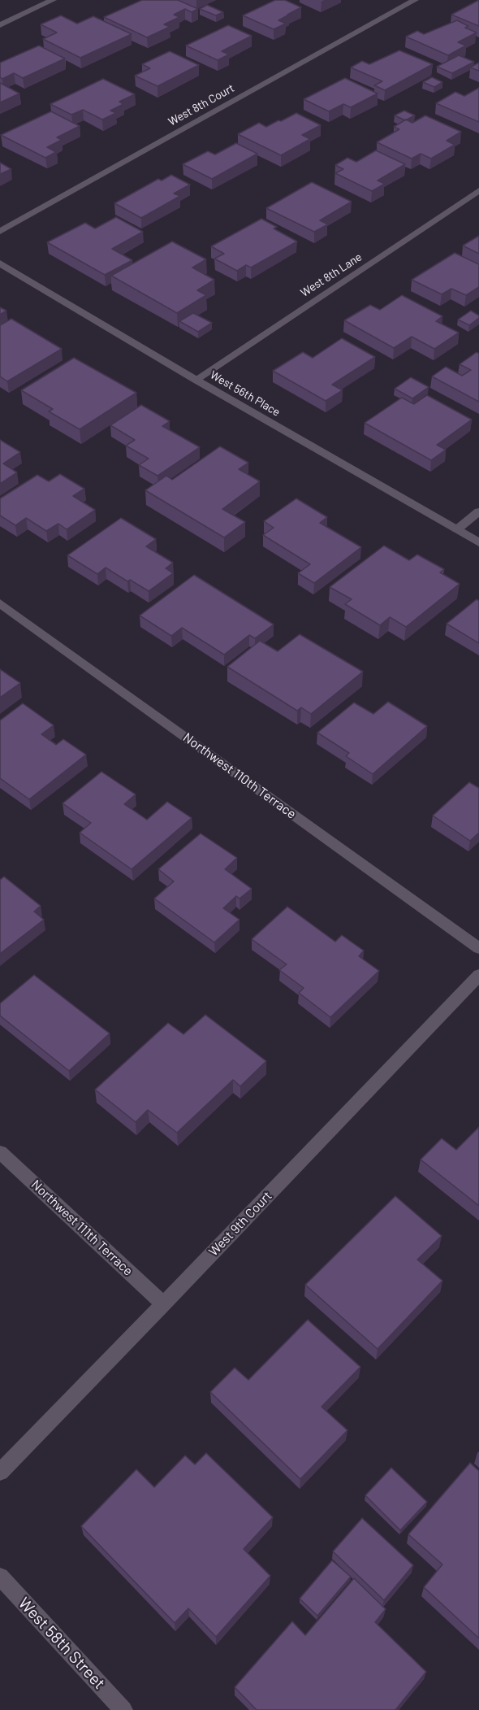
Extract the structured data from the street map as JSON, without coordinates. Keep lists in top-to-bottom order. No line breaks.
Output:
{"streets":{"street":["West 8th Court","West 8th Lane","West 56th Place","Northwest 110th Terrace","West 9th Court","Northwest 111th Terrace","West 58th Street"]},"crossings":[["West 8th Lane","West 56th Place"],["West 9th Court","Northwest 111th Terrace"]]}
